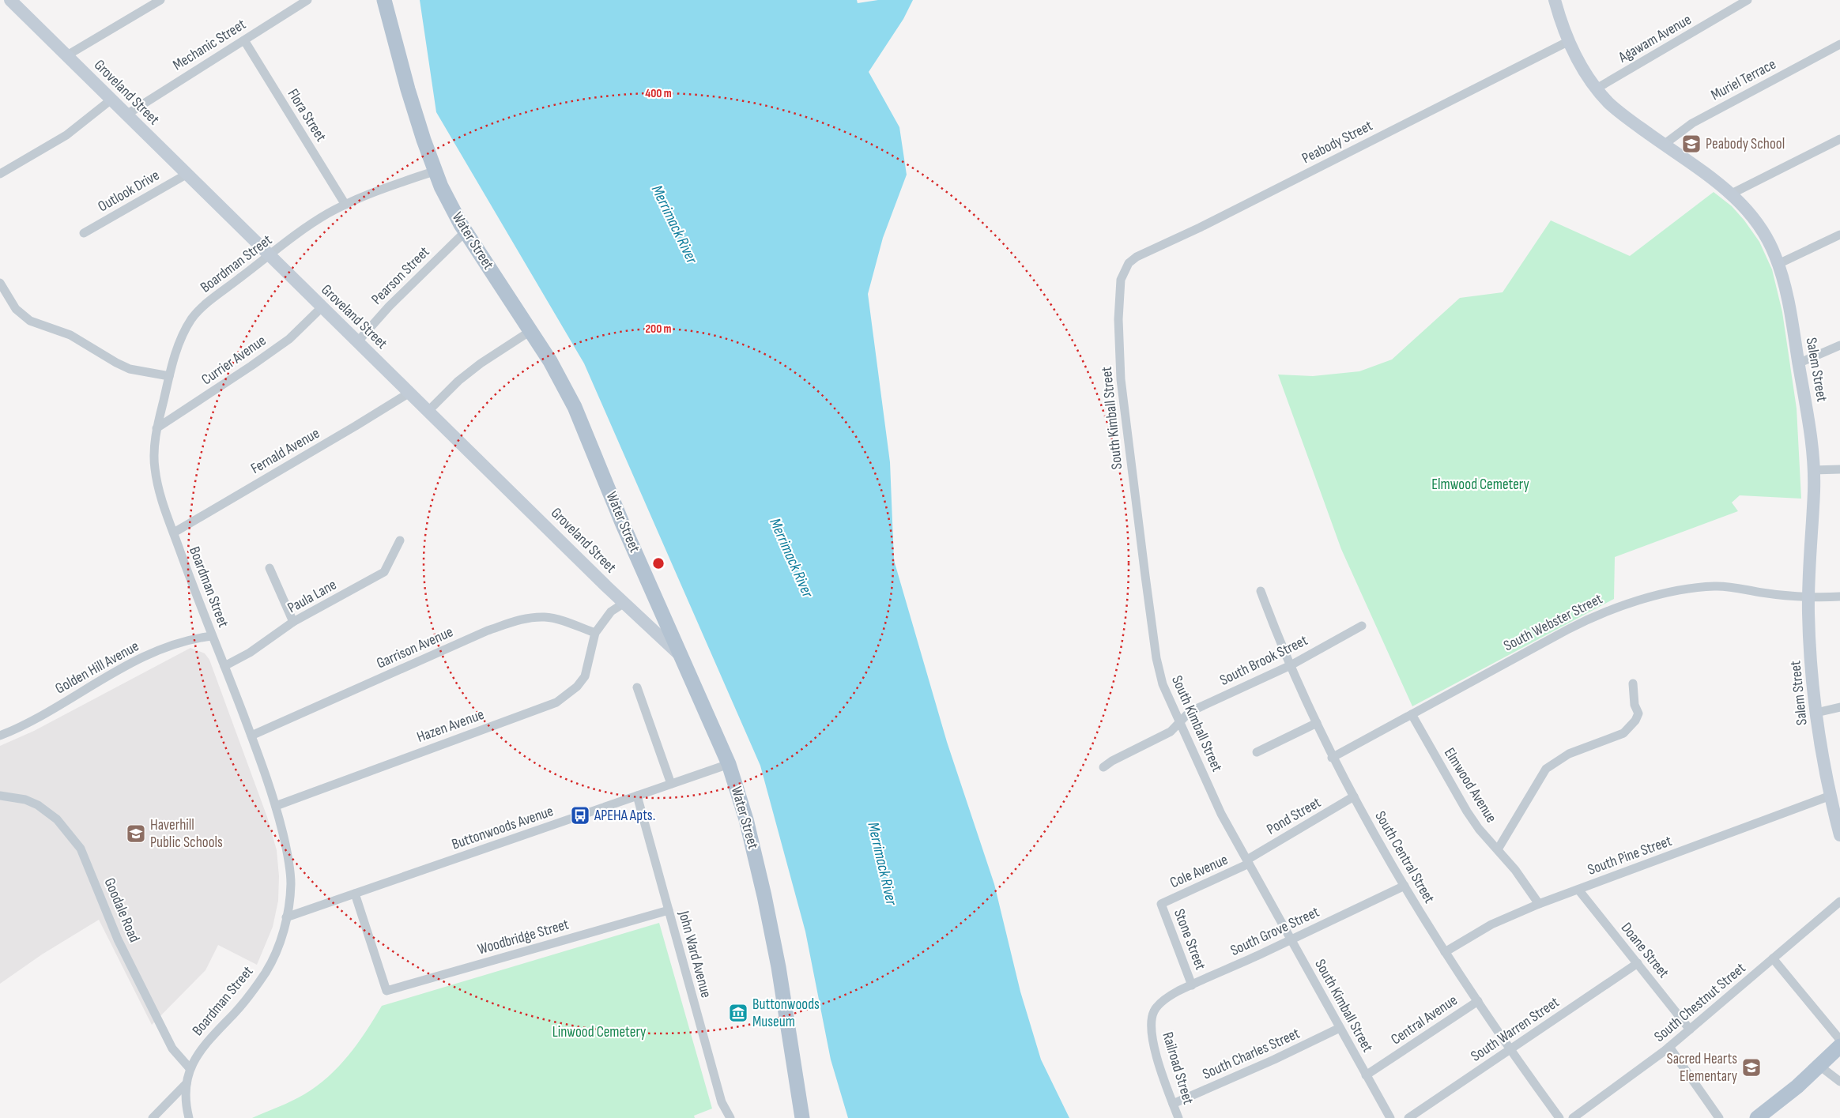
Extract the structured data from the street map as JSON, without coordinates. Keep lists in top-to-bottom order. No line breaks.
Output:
{"streets":{"main road":["Groveland Street","Water Street","Salem Street"],"street":["Agawam Avenue","Mechanic Street","Muriel Terrace","Flora Street","Peabody Street","Outlook Drive","Boardman Street","Pearson Street","Currier Avenue","South Kimball Street","Fernald Avenue","Paula Lane","South Webster Street","Garrison Avenue","South Brook Street","Golden Hill Avenue","Hazen Avenue","Elmwood Avenue","Pond Street","Buttonwoods Avenue","South Pine Street","South Central Street","Cole Avenue","Goodale Road","South Grove Street","Woodbridge Street","Stone Street","Doane Street","John Ward Avenue","South Chestnut Street","Central Avenue","South Warren Street","South Charles Street","Railroad Street"]},"crossings":[["Agawam Avenue","Salem Street"],["Mechanic Street","Groveland Street"],["Mechanic Street","Flora Street"],["Muriel Terrace","Salem Street"],["Groveland Street","Outlook Drive"],["Groveland Street","Water Street"],["Groveland Street","Boardman Street"],["Groveland Street","Pearson Street"],["Groveland Street","Currier Avenue"],["Groveland Street","Fernald Avenue"],["Flora Street","Boardman Street"],["Peabody Street","Salem Street"],["Peabody Street","South Kimball Street"],["Water Street","Boardman Street"],["Water Street","Pearson Street"],["Water Street","Buttonwoods Avenue"],["Boardman Street","Currier Avenue"],["Boardman Street","Fernald Avenue"],["Boardman Street","Paula Lane"],["Boardman Street","Garrison Avenue"],["Boardman Street","Golden Hill Avenue"],["Boardman Street","Hazen Avenue"],["Boardman Street","Buttonwoods Avenue"],["Boardman Street","Goodale Road"],["Salem Street","South Webster Street"],["Salem Street","South Pine Street"],["South Kimball Street","South Brook Street"],["South Kimball Street","Pond Street"],["South Kimball Street","Cole Avenue"],["South Kimball Street","South Grove Street"],["South Kimball Street","Central Avenue"],["South Kimball Street","South Charles Street"],["South Webster Street","Elmwood Avenue"],["South Webster Street","South Central Street"],["Garrison Avenue","Hazen Avenue"],["South Brook Street","South Central Street"],["Elmwood Avenue","South Pine Street"],["Pond Street","South Central Street"],["Pond Street","Cole Avenue"],["Buttonwoods Avenue","Woodbridge Street"],["Buttonwoods Avenue","John Ward Avenue"],["South Pine Street","South Central Street"],["South Pine Street","Doane Street"],["South Central Street","South Grove Street"],["South Central Street","Central Avenue"],["South Central Street","South Warren Street"],["Cole Avenue","Stone Street"],["South Grove Street","Stone Street"],["South Grove Street","Railroad Street"],["Woodbridge Street","John Ward Avenue"],["Doane Street","South Chestnut Street"],["Doane Street","South Warren Street"],["South Charles Street","Railroad Street"]],"water":["Merrimack River"],"parks":["Elmwood Cemetery","Linwood Cemetery"],"places":{"school or university":["Peabody School","Haverhill Public Schools","Sacred Hearts Elementary"],"bus stop":["APEHA Apts."],"museum":["Buttonwoods Museum"]},"rings":["400 m","200 m"]}
